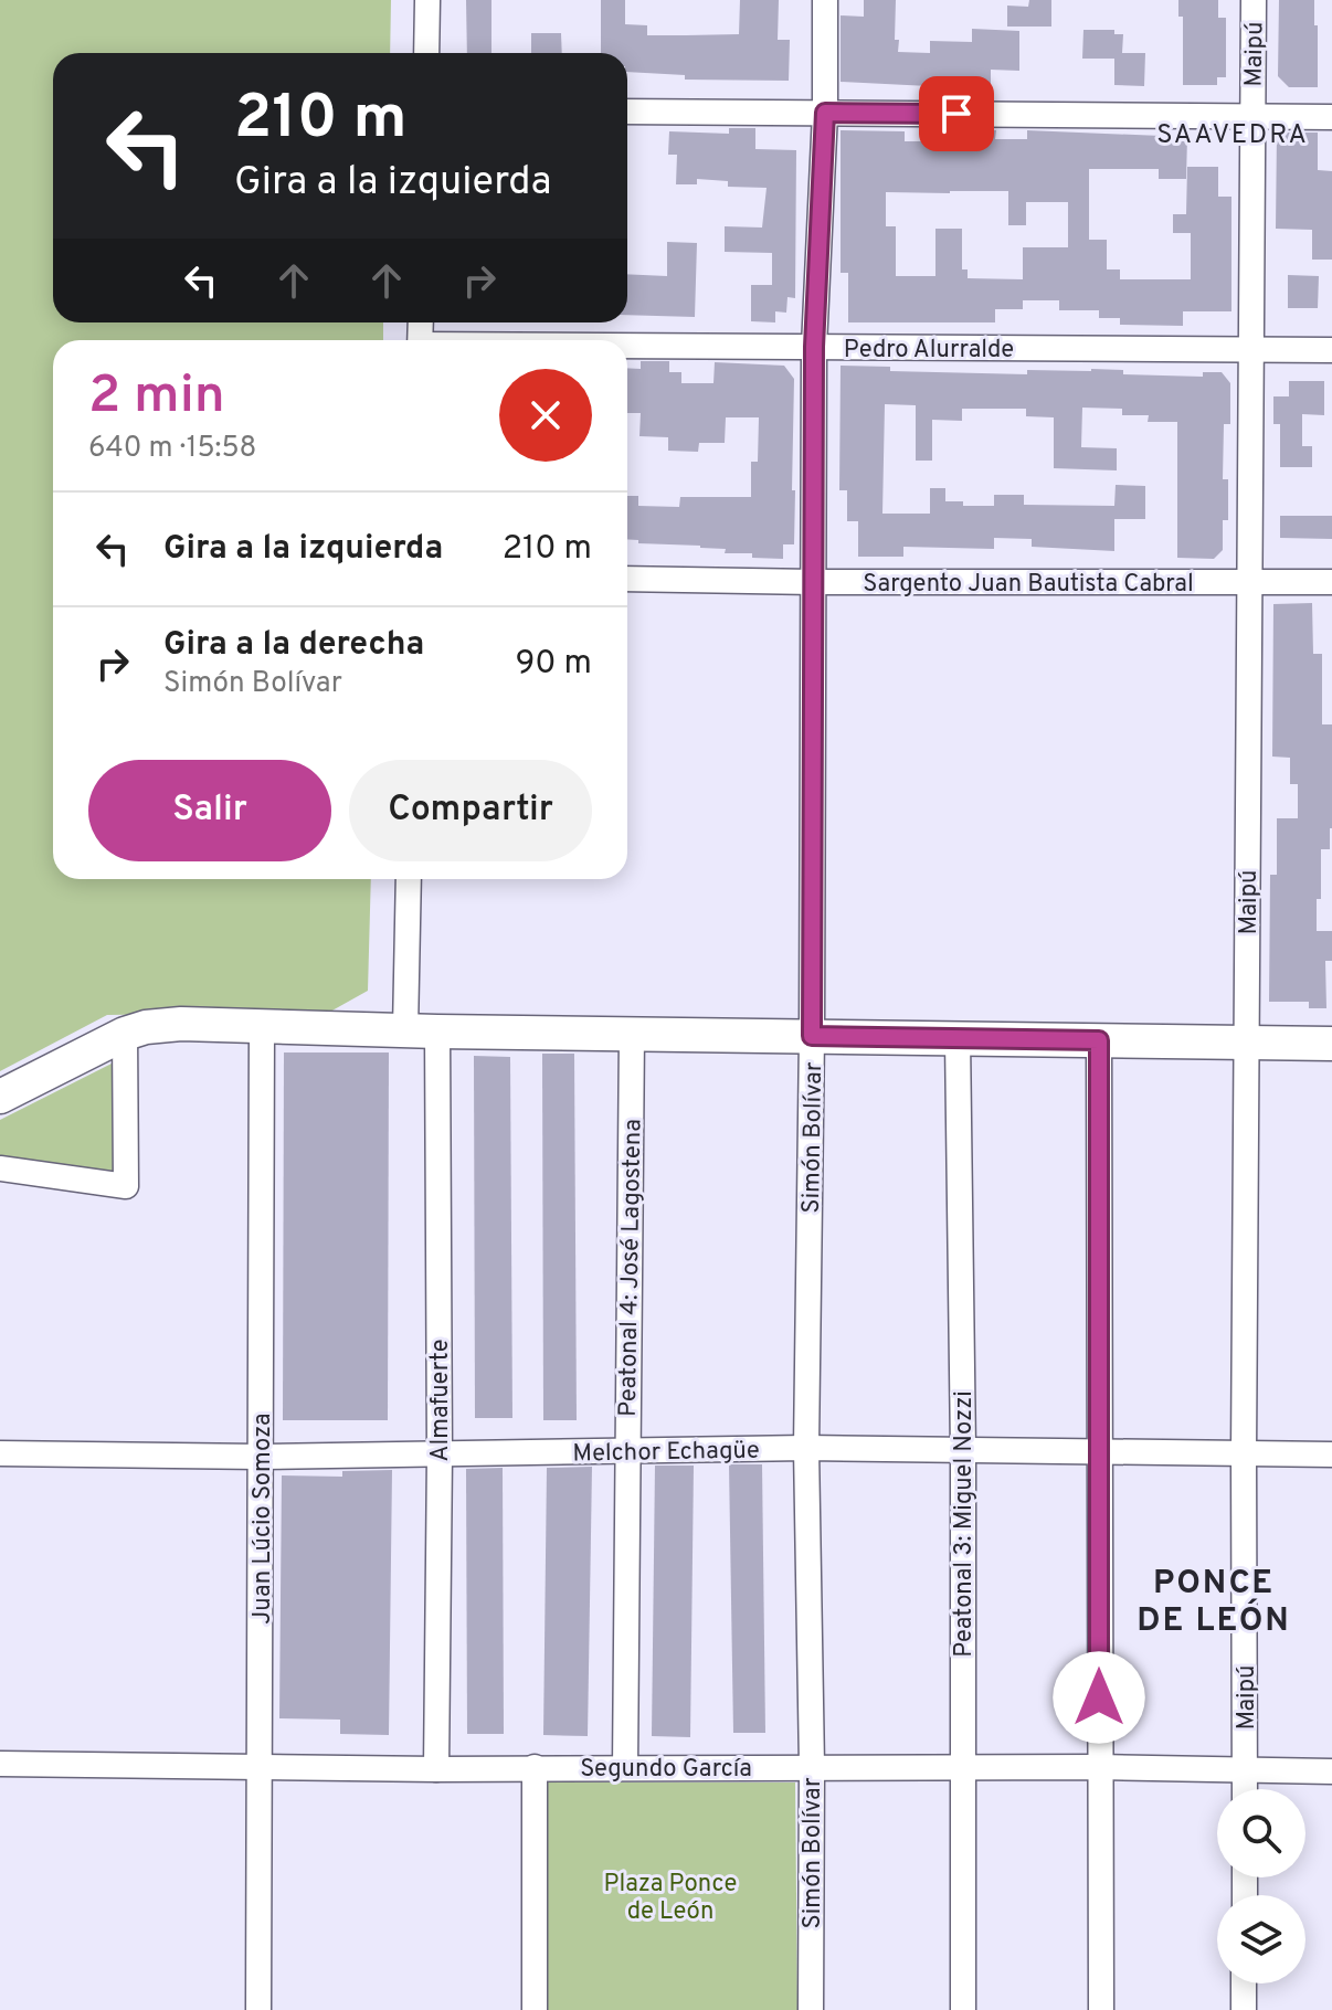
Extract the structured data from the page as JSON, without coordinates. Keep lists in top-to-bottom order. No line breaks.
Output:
{"streets":{"street":["Maipú","Pedro Alurralde","Sargento Juan Bautista Cabral","Simón Bolívar","Peatonal 4: José Lagostena","Almafuerte","Melchor Echagüe","Juan Lúcio Somoza","Peatonal 3: Miguel Nozzi","Segundo García"]},"crossings":[["Maipú","Pedro Alurralde"],["Maipú","Sargento Juan Bautista Cabral"],["Maipú","Melchor Echagüe"],["Maipú","Segundo García"],["Pedro Alurralde","Simón Bolívar"],["Sargento Juan Bautista Cabral","Simón Bolívar"],["Simón Bolívar","Melchor Echagüe"],["Simón Bolívar","Segundo García"],["Peatonal 4: José Lagostena","Melchor Echagüe"],["Peatonal 4: José Lagostena","Segundo García"],["Almafuerte","Melchor Echagüe"],["Almafuerte","Segundo García"],["Melchor Echagüe","Juan Lúcio Somoza"],["Melchor Echagüe","Peatonal 3: Miguel Nozzi"],["Juan Lúcio Somoza","Segundo García"],["Peatonal 3: Miguel Nozzi","Segundo García"]],"districts":["SAAVEDRA","PONCE DE LEÓN"],"parks":["Plaza Ponce de León"],"page":{"turn":["210 m","Gira a la izquierda"],"heading":["2 min","640 m · 15:58"],"list":[{"name":"Gira a la izquierda","value":"210 m"},{"name":"Gira a la derecha","note":"Simón Bolívar","value":"90 m"}],"buttons":["Salir","Compartir"]}}
